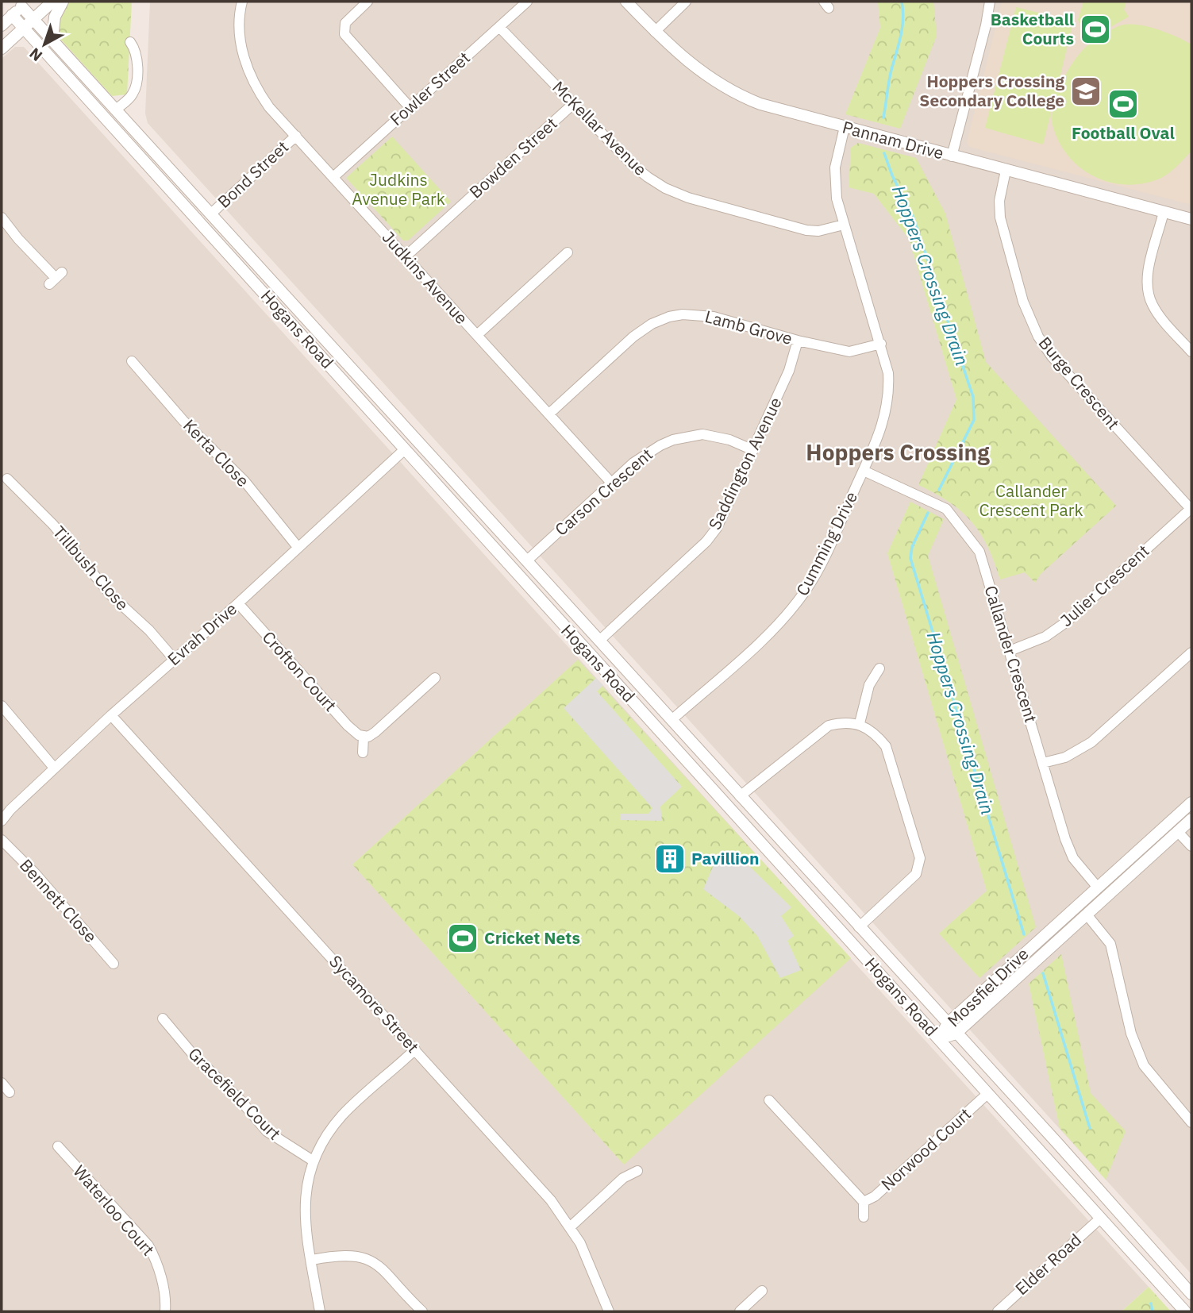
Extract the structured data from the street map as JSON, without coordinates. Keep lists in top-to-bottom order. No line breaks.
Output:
{"streets":{"street":["Fowler Street","McKellar Avenue","Pannam Drive","Bowden Street","Bond Street","Judkins Avenue","Lamb Grove","Hogans Road","Burge Crescent","Kerta Close","Saddington Avenue","Carson Crescent","Cumming Drive","Tillbush Close","Julier Crescent","Evrah Drive","Callander Crescent","Crofton Court","Bennett Close","Mossfiel Drive","Sycamore Street","Gracefield Court","Norwood Court","Waterloo Court","Elder Road"]},"crossings":[["Fowler Street","McKellar Avenue"],["Fowler Street","Judkins Avenue"],["McKellar Avenue","Bowden Street"],["McKellar Avenue","Cumming Drive"],["Pannam Drive","Burge Crescent"],["Pannam Drive","Cumming Drive"],["Bowden Street","Judkins Avenue"],["Bond Street","Judkins Avenue"],["Bond Street","Hogans Road"],["Judkins Avenue","Lamb Grove"],["Judkins Avenue","Carson Crescent"],["Lamb Grove","Saddington Avenue"],["Lamb Grove","Cumming Drive"],["Hogans Road","Saddington Avenue"],["Hogans Road","Carson Crescent"],["Hogans Road","Cumming Drive"],["Hogans Road","Evrah Drive"],["Hogans Road","Mossfiel Drive"],["Hogans Road","Norwood Court"],["Hogans Road","Elder Road"],["Burge Crescent","Julier Crescent"],["Kerta Close","Evrah Drive"],["Saddington Avenue","Carson Crescent"],["Cumming Drive","Callander Crescent"],["Tillbush Close","Evrah Drive"],["Julier Crescent","Callander Crescent"],["Evrah Drive","Crofton Court"],["Evrah Drive","Sycamore Street"],["Callander Crescent","Mossfiel Drive"]],"districts":["Hoppers Crossing"],"water":["Hoppers Crossing Drain"],"parks":["Judkins Avenue Park","Callander Crescent Park"],"places":{"sports":["Basketball Courts","Football Oval","Cricket Nets"],"school or university":["Hoppers Crossing Secondary College"],"building":["Pavillion"]},"north":"bottom left"}
